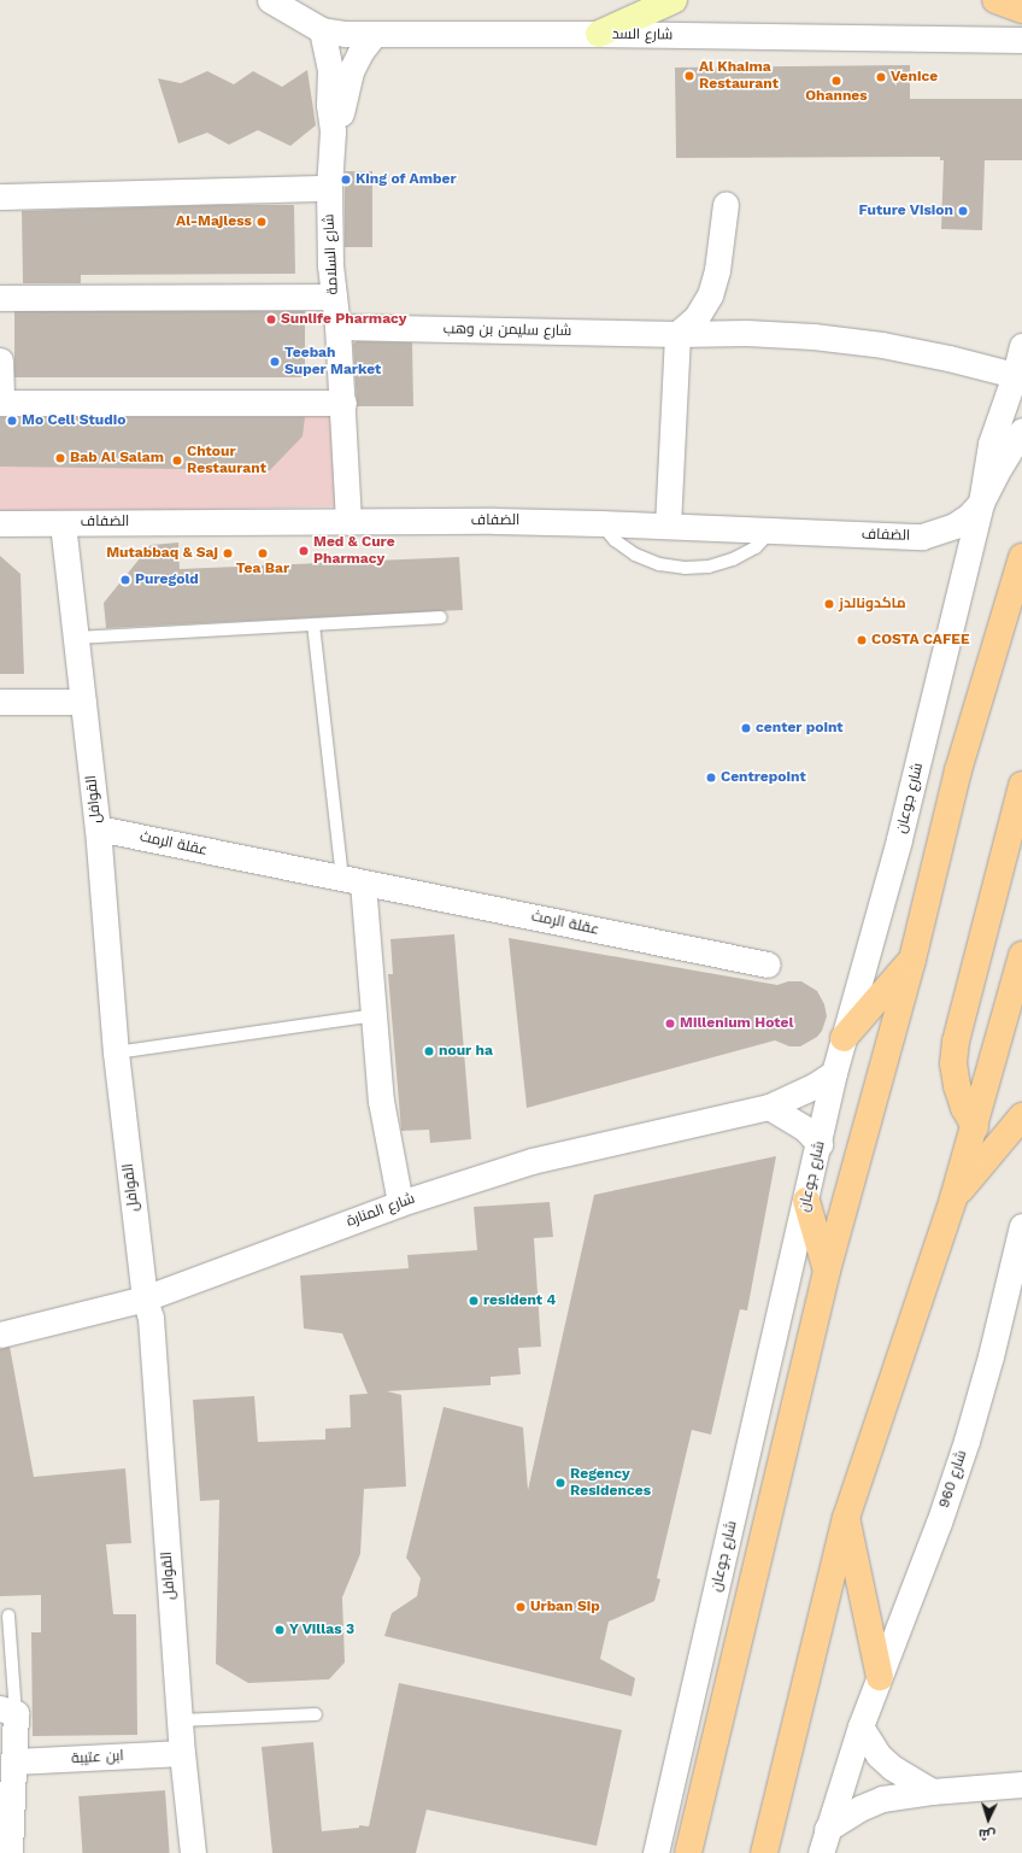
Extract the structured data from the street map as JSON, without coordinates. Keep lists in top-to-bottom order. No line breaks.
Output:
{"streets":{"street":["شارع السد","شارع السلامة","شارع سليمن بن وهب","الضفاف","شارع جوعان","القوافل","عقلة الرمث","شارع المنارة","شارع 960","ابن عتيبة"]},"crossings":[["شارع السد","شارع السلامة"],["شارع السلامة","شارع سليمن بن وهب"],["شارع السلامة","الضفاف"],["شارع سليمن بن وهب","شارع جوعان"],["الضفاف","شارع جوعان"],["الضفاف","القوافل"],["شارع جوعان","شارع المنارة"],["القوافل","عقلة الرمث"],["القوافل","شارع المنارة"],["القوافل","ابن عتيبة"]],"places":["Al Khaima Restaurant","Venice","Ohannes","King of Amber","Future Vision","Al-Majless","Sunlife Pharmacy","Teebah Super Market","Mo Cell Studio","Bab Al Salam","Chtour Restaurant","Med & Cure Pharmacy","Mutabbaq & Saj","Tea Bar","Puregold","ماكدونالدز","COSTA CAFEE","center point","Centrepoint","Millenium Hotel","nour ha","resident 4","Regency Residences","Urban Sip","Y Villas 3"],"north":"bottom"}
